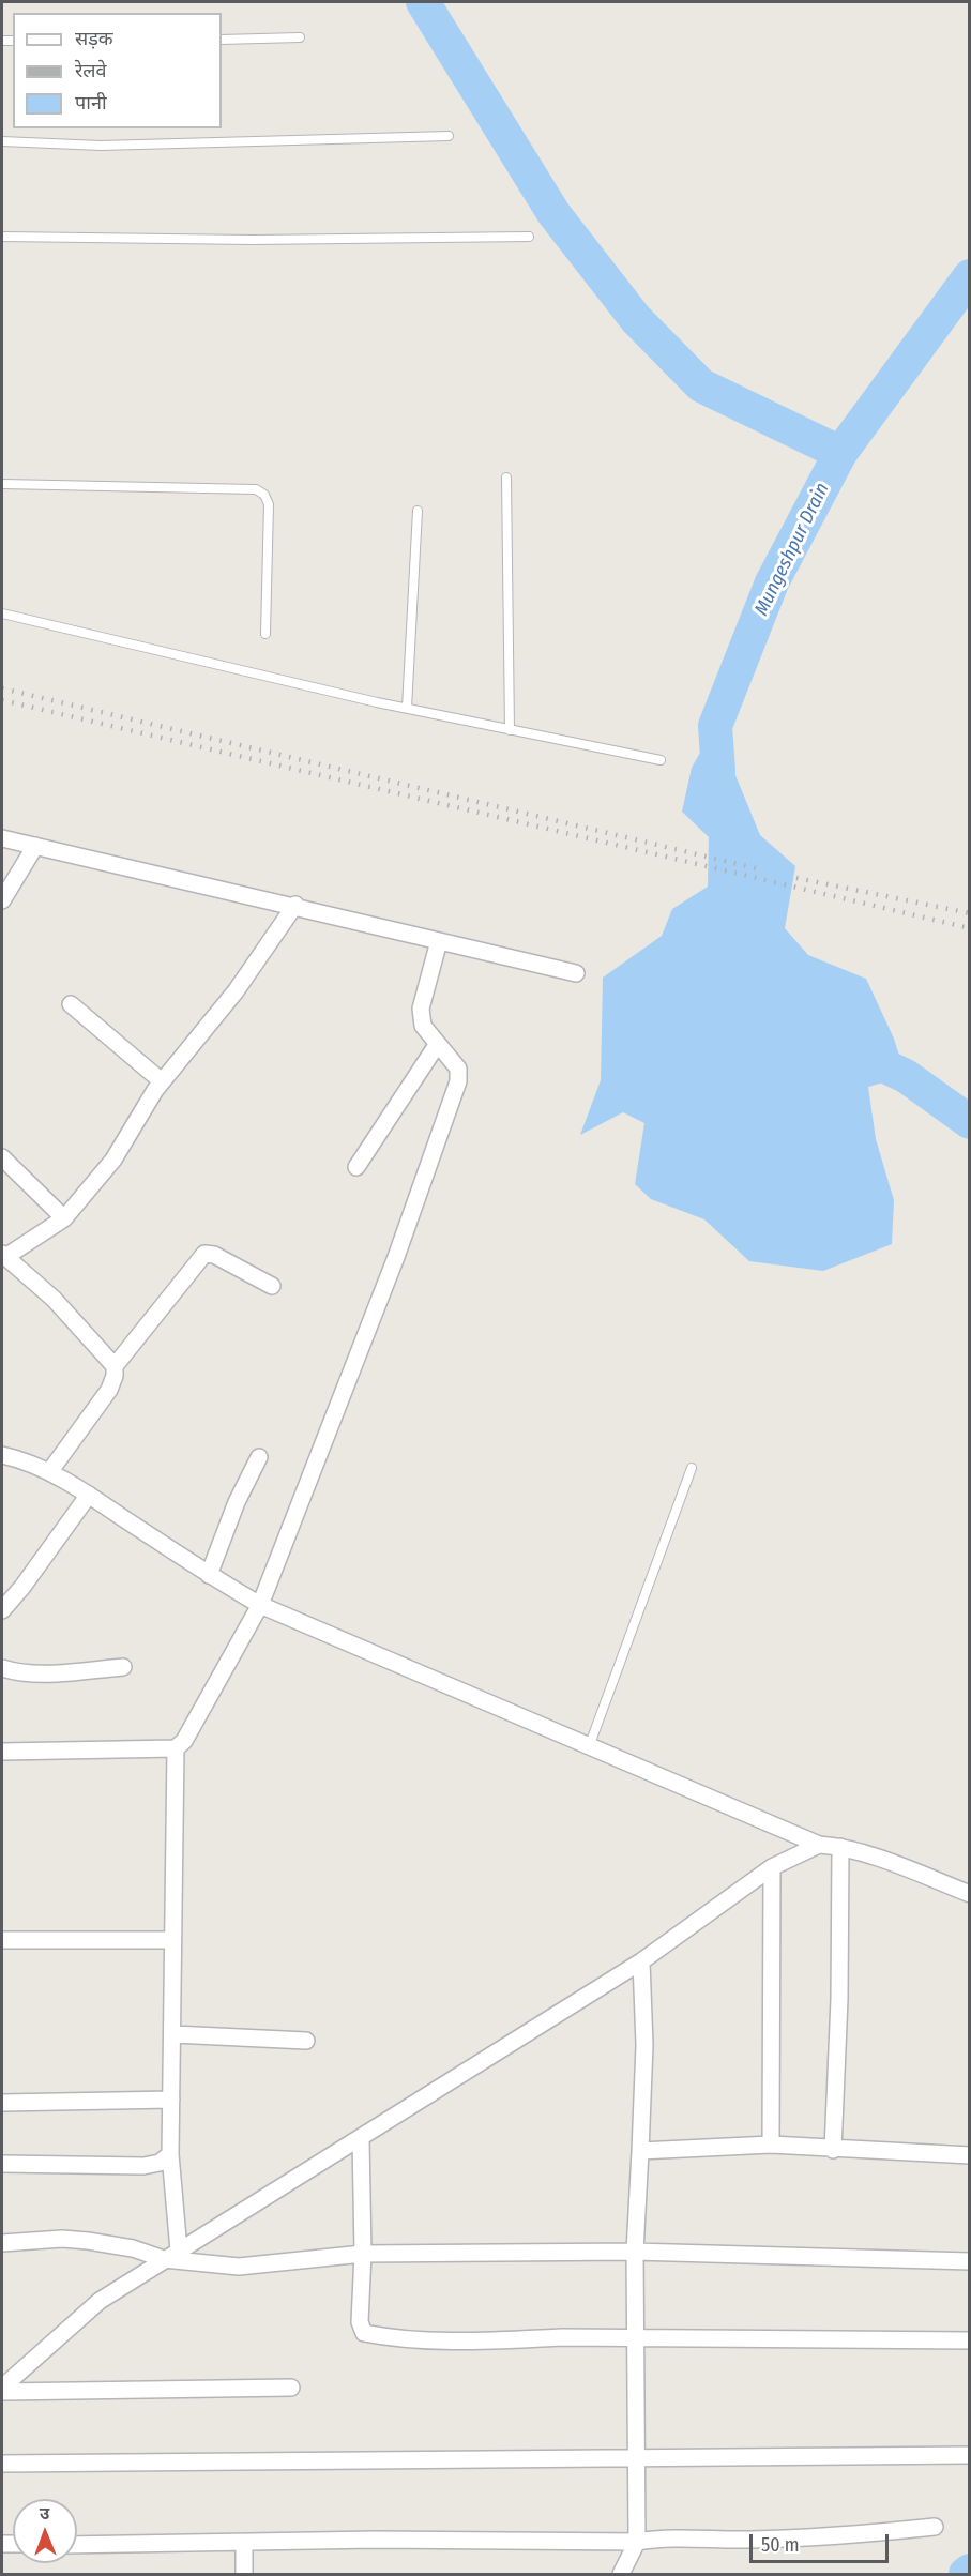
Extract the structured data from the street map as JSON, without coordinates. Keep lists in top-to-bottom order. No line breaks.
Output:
{"water":["Mungeshpur Drain"],"legend":["सड़क","रेलवे","पानी"],"scale_bar":"50 m","north":"top"}
